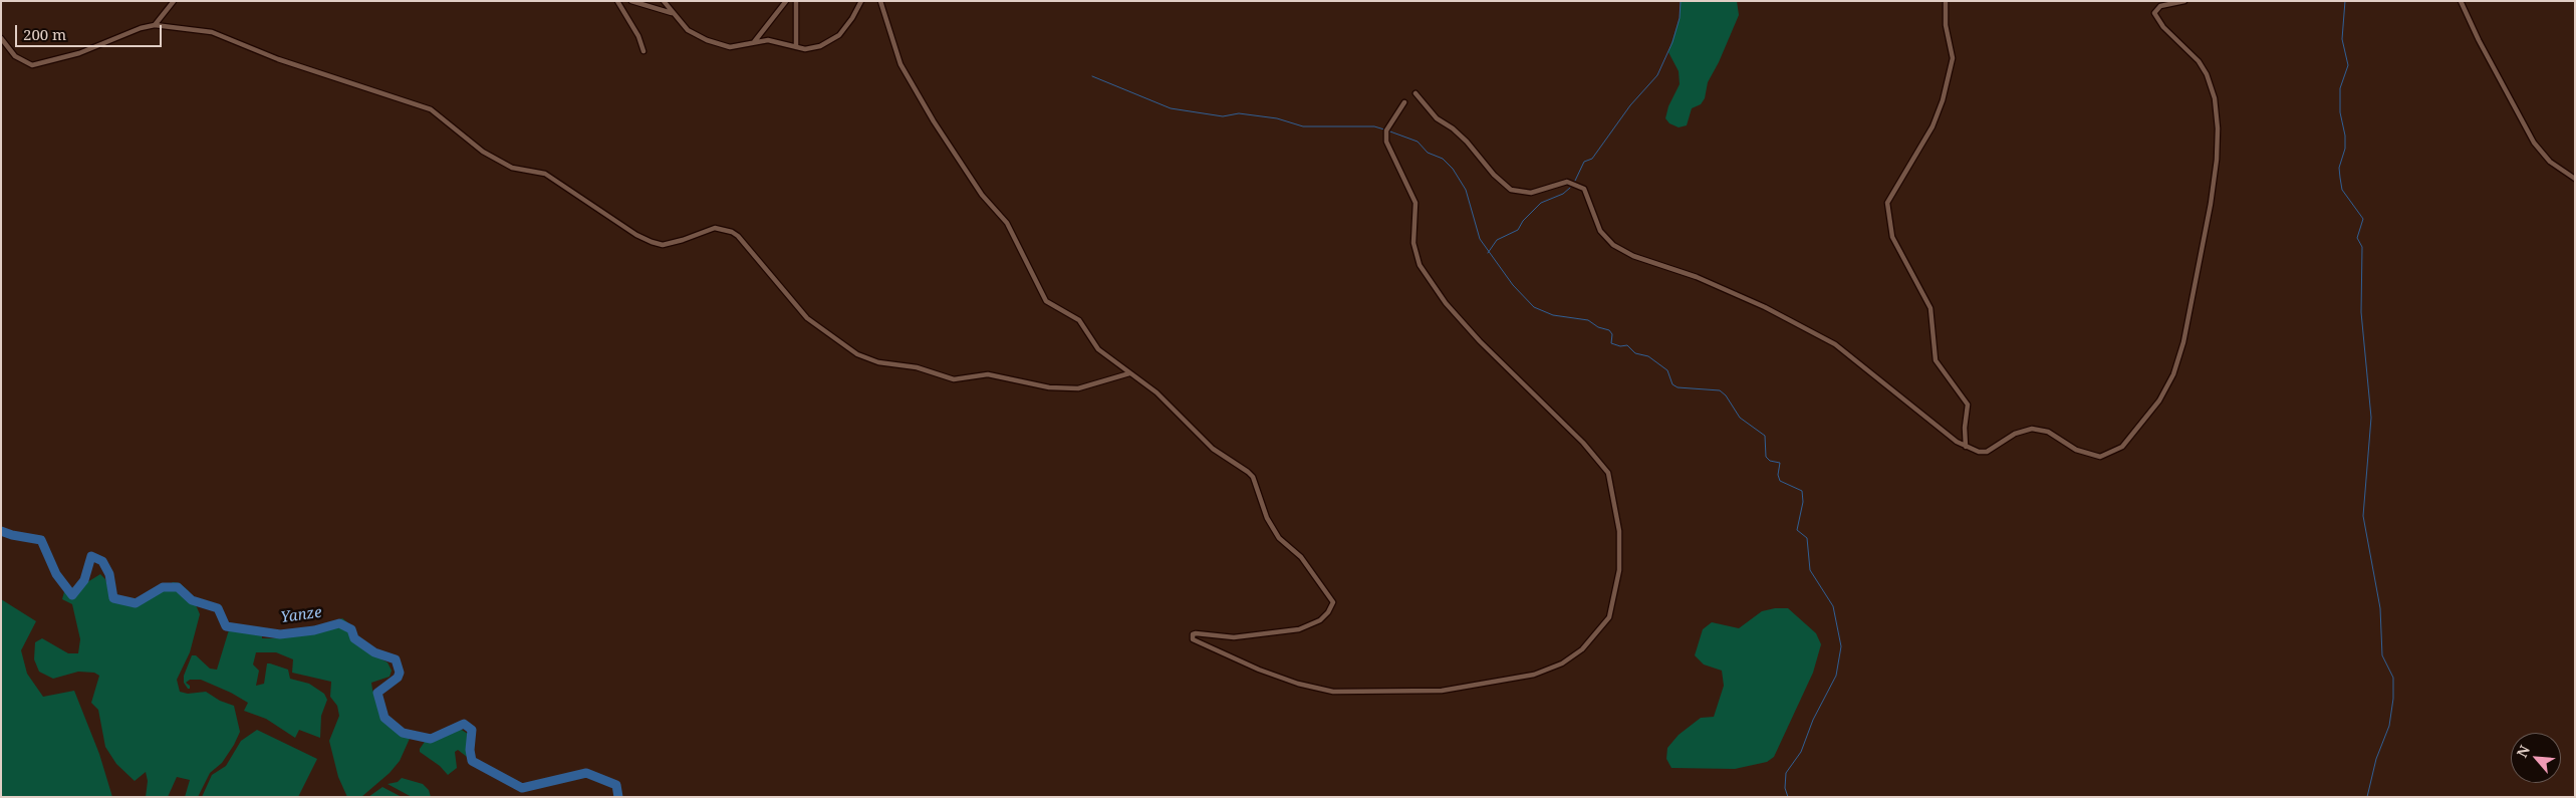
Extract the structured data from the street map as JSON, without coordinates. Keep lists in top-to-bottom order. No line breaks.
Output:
{"water":["Yanze"],"scale_bar":"200 m","north":"top left"}
